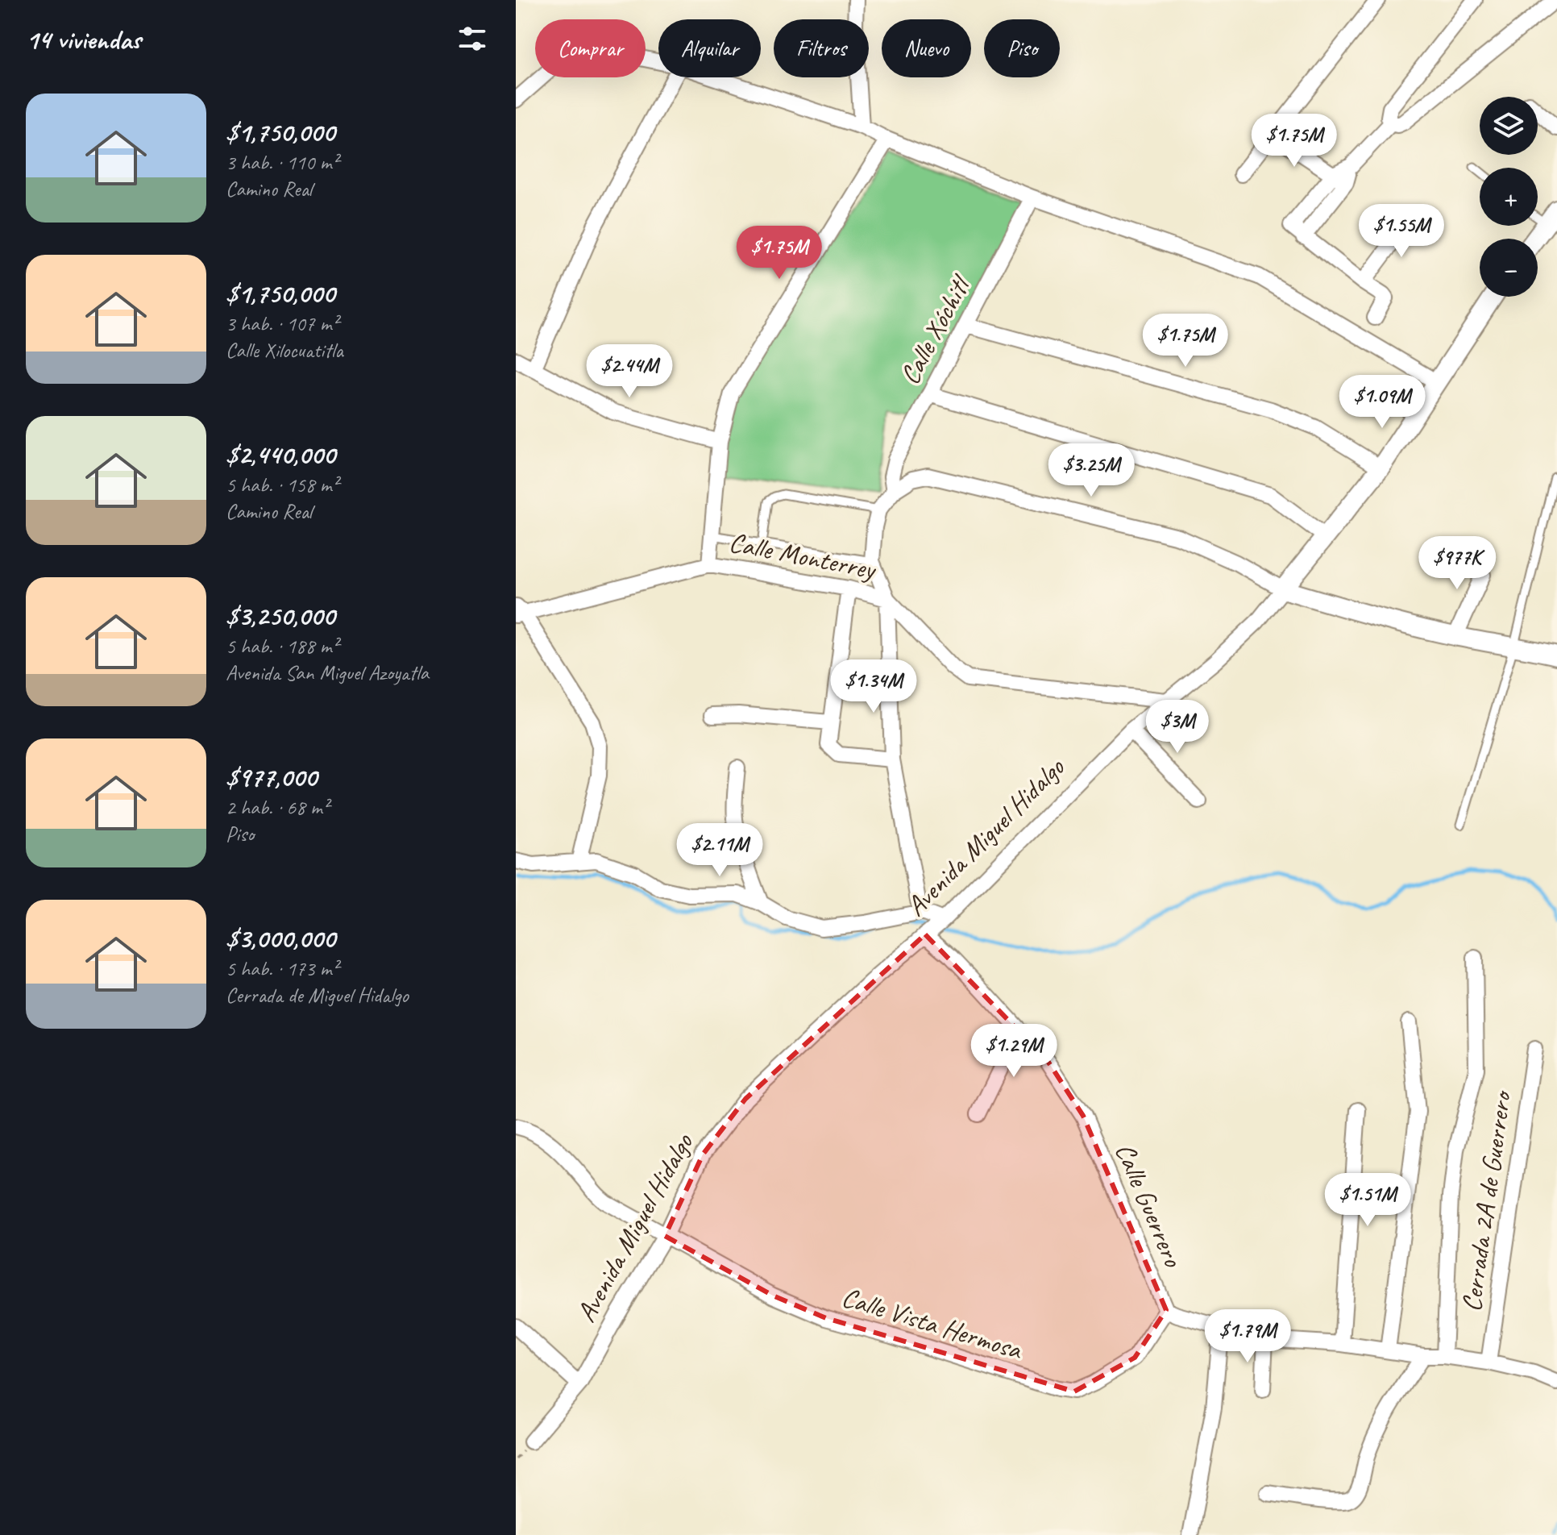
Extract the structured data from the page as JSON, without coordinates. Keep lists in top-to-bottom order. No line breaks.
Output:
{"streets":{"street":["Calle Xóchitl","Calle Monterrey","Avenida Miguel Hidalgo","Cerrada 2A de Guerrero","Calle Guerrero","Calle Vista Hermosa"]},"crossings":[["Calle Monterrey","Avenida Miguel Hidalgo"],["Avenida Miguel Hidalgo","Calle Guerrero"],["Avenida Miguel Hidalgo","Calle Vista Hermosa"],["Cerrada 2A de Guerrero","Calle Guerrero"],["Calle Guerrero","Calle Vista Hermosa"]],"page":{"heading":"14 viviendas","chip":["Comprar","Alquilar","Filtros","Nuevo","Piso"],"list":[{"name":"$1,750,000","note":"3 hab. · 110 m² · Camino Real"},{"name":"$1,750,000","note":"3 hab. · 107 m² · Calle Xilocuatitla"},{"name":"$2,440,000","note":"5 hab. · 158 m² · Camino Real"},{"name":"$3,250,000","note":"5 hab. · 188 m² · Avenida San Miguel Azoyatla"},{"name":"$977,000","note":"2 hab. · 68 m² · Piso"},{"name":"$3,000,000","note":"5 hab. · 173 m² · Cerrada de Miguel Hidalgo"}],"map_buttons":["+","−"],"price":["$1.75M","$1.55M","$1.75M","$1.75M","$2.44M","$1.09M","$3.25M","$977K","$1.34M","$3M","$2.11M","$1.29M","$1.51M","$1.79M"]}}
